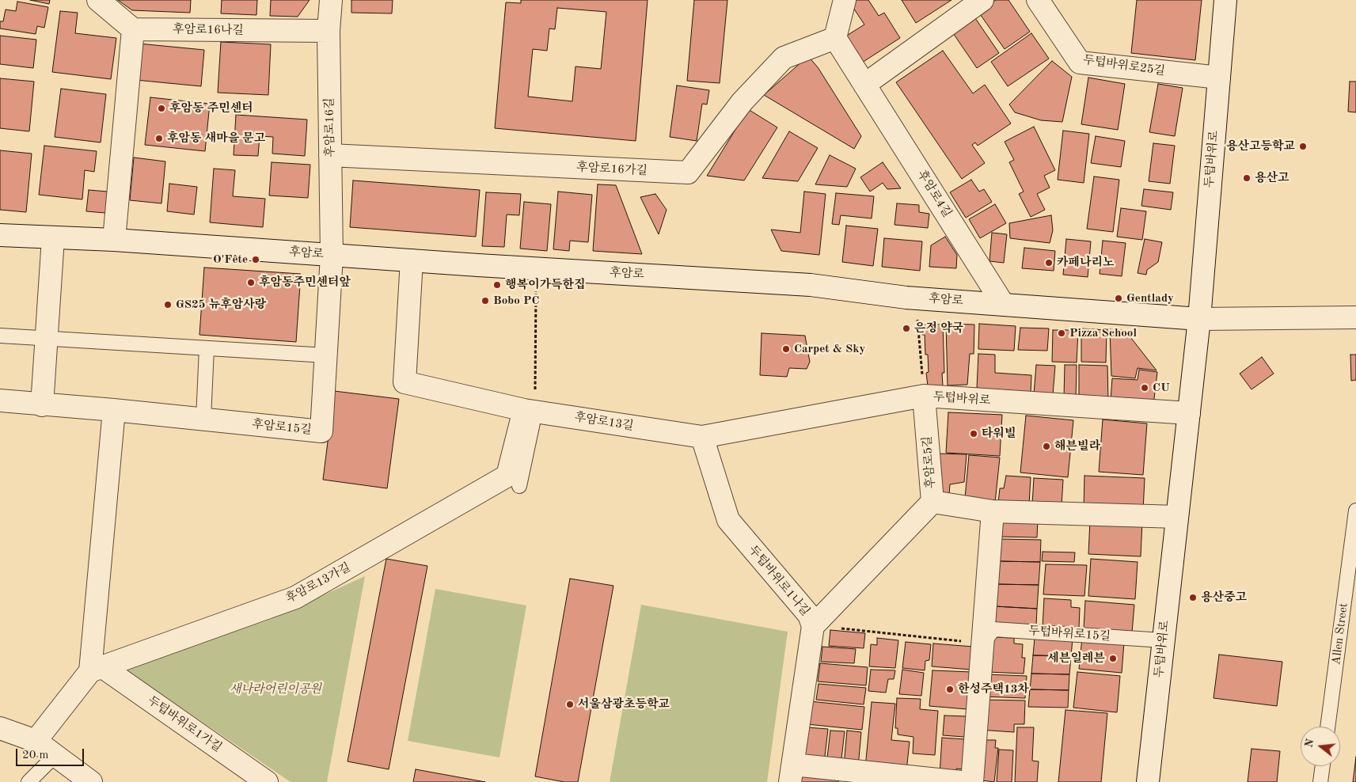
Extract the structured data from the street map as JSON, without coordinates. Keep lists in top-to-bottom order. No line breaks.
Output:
{"streets":{"street":["후암로16나길","두텁바위로25길","후암로16길","두텁바위로","후암로16가길","후암로4길","후암로","후암로13길","후암로15길","후암로5길","두텁바위로1나길","후암로13가길","두텁바위로1가길"],"lane":["두텁바위로15길","Allen Street"]},"crossings":[["후암로16나길","후암로16길"],["두텁바위로25길","두텁바위로"],["후암로16길","후암로16가길"],["후암로16길","후암로"],["후암로16길","후암로15길"],["두텁바위로","후암로"],["두텁바위로","후암로13길"],["두텁바위로","후암로5길"],["두텁바위로","두텁바위로15길"],["후암로16가길","후암로4길"],["후암로4길","후암로"],["후암로","후암로13길"],["후암로","후암로15길"],["후암로13길","후암로5길"],["후암로13길","두텁바위로1나길"],["후암로13길","후암로13가길"],["후암로5길","두텁바위로1나길"],["후암로13가길","두텁바위로1가길"]],"parks":["새나라어린이공원"],"places":["후암동 주민센터","후암동 새마을 문고","용산고등학교","용산고","O'Fête","카페나리노","후암동주민센터앞","행복이가득한집","Gentlady","Bobo PC","GS25 뉴후암사랑","은정 약국","Pizza School","Carpet & Sky","CU","타워빌","해븐빌라","용산중고","세븐일레븐","한성주택13차","서울삼광초등학교"],"scale_bar":"20 m","north":"left"}
